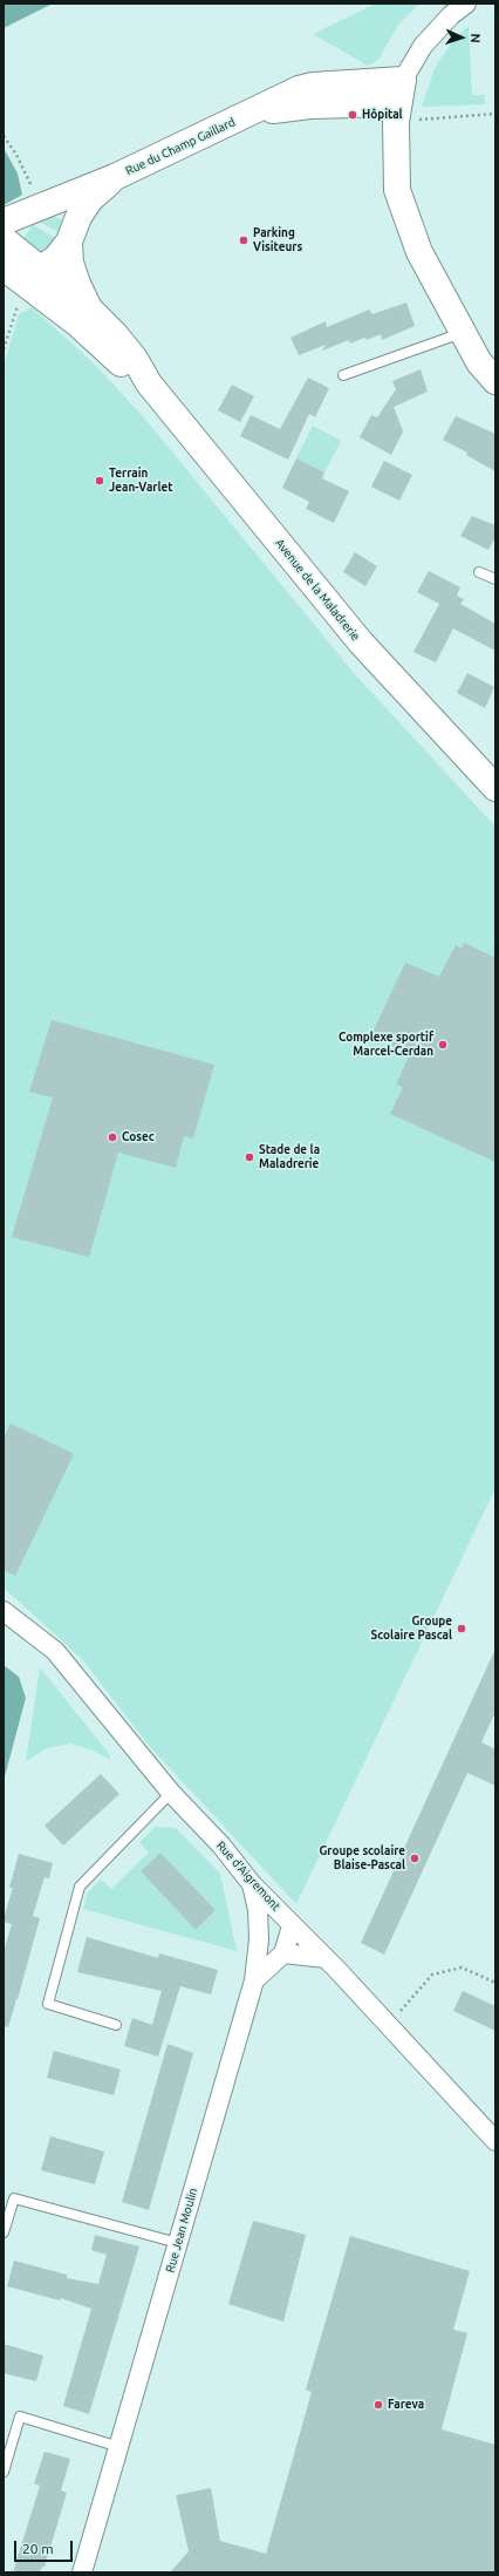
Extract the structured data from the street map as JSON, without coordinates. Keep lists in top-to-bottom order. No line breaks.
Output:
{"streets":{"street":["Rue du Champ Gaillard","Avenue de la Maladrerie","Rue d'Aigremont","Rue Jean Moulin"]},"crossings":[["Rue du Champ Gaillard","Avenue de la Maladrerie"],["Rue d'Aigremont","Rue Jean Moulin"]],"places":["Hôpital","Parking Visiteurs","Terrain Jean-Varlet","Complexe sportif Marcel-Cerdan","Cosec","Stade de la Maladrerie","Groupe Scolaire Pascal","Groupe scolaire Blaise-Pascal","Fareva"],"scale_bar":"20 m","north":"right"}
